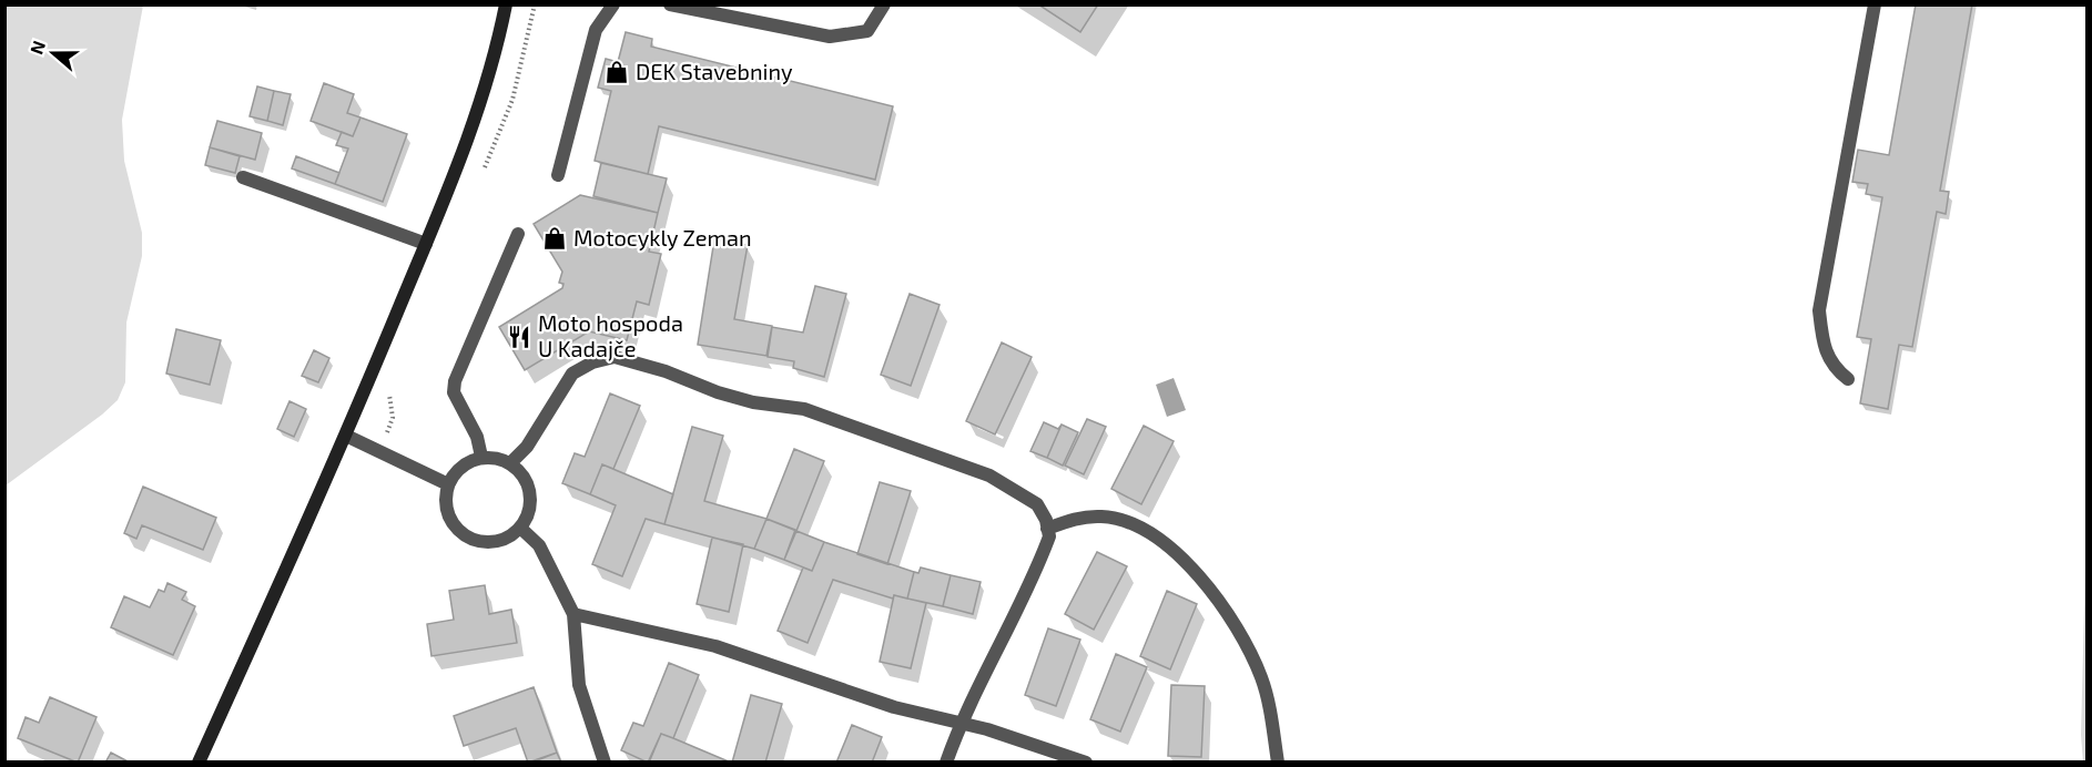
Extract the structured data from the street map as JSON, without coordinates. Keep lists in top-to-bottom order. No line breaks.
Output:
{"places":{"shop":["DEK Stavebniny","Motocykly Zeman"],"restaurant":["Moto hospoda U Kadajče"]},"north":"left"}
